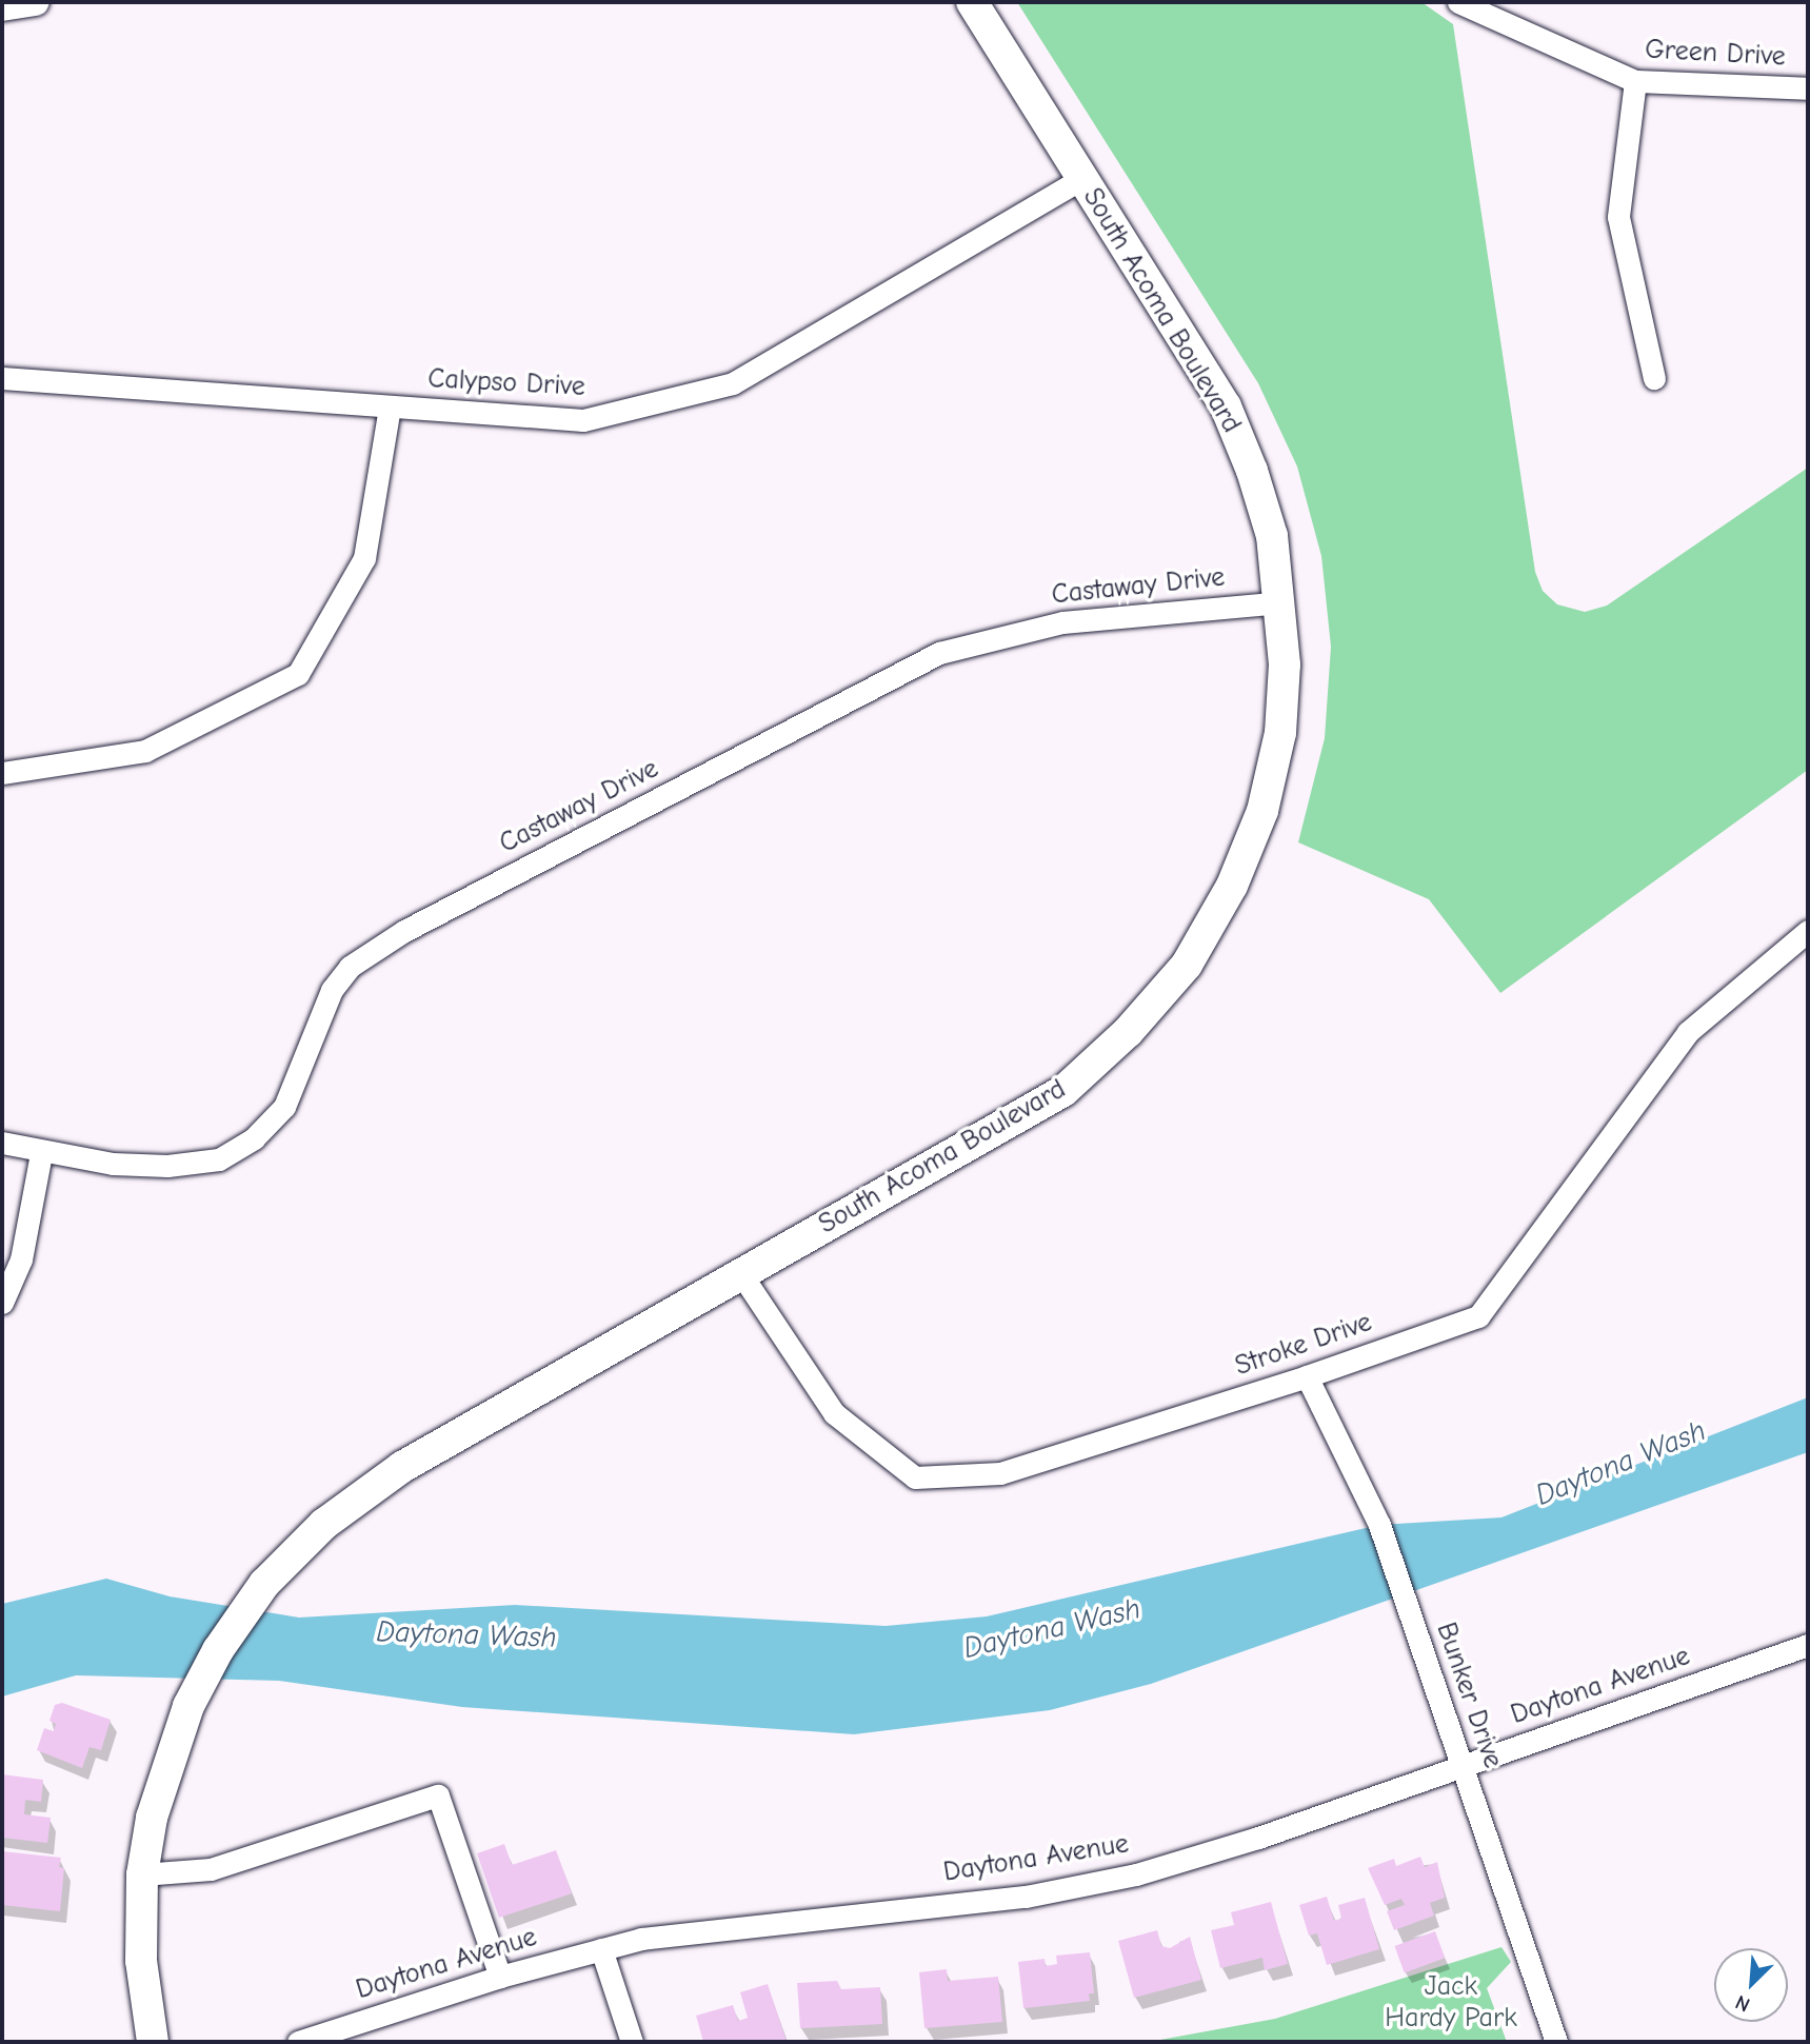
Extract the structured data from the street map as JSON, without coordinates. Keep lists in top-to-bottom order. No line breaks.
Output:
{"streets":{"main road":["South Acoma Boulevard"],"street":["Green Drive","Calypso Drive","Castaway Drive","Stroke Drive","Daytona Avenue","Bunker Drive"]},"crossings":[["South Acoma Boulevard","Calypso Drive"],["South Acoma Boulevard","Castaway Drive"],["South Acoma Boulevard","Stroke Drive"],["Stroke Drive","Bunker Drive"],["Daytona Avenue","Bunker Drive"]],"water":["Daytona Wash"],"parks":["Jack Hardy Park"],"north":"bottom left"}
